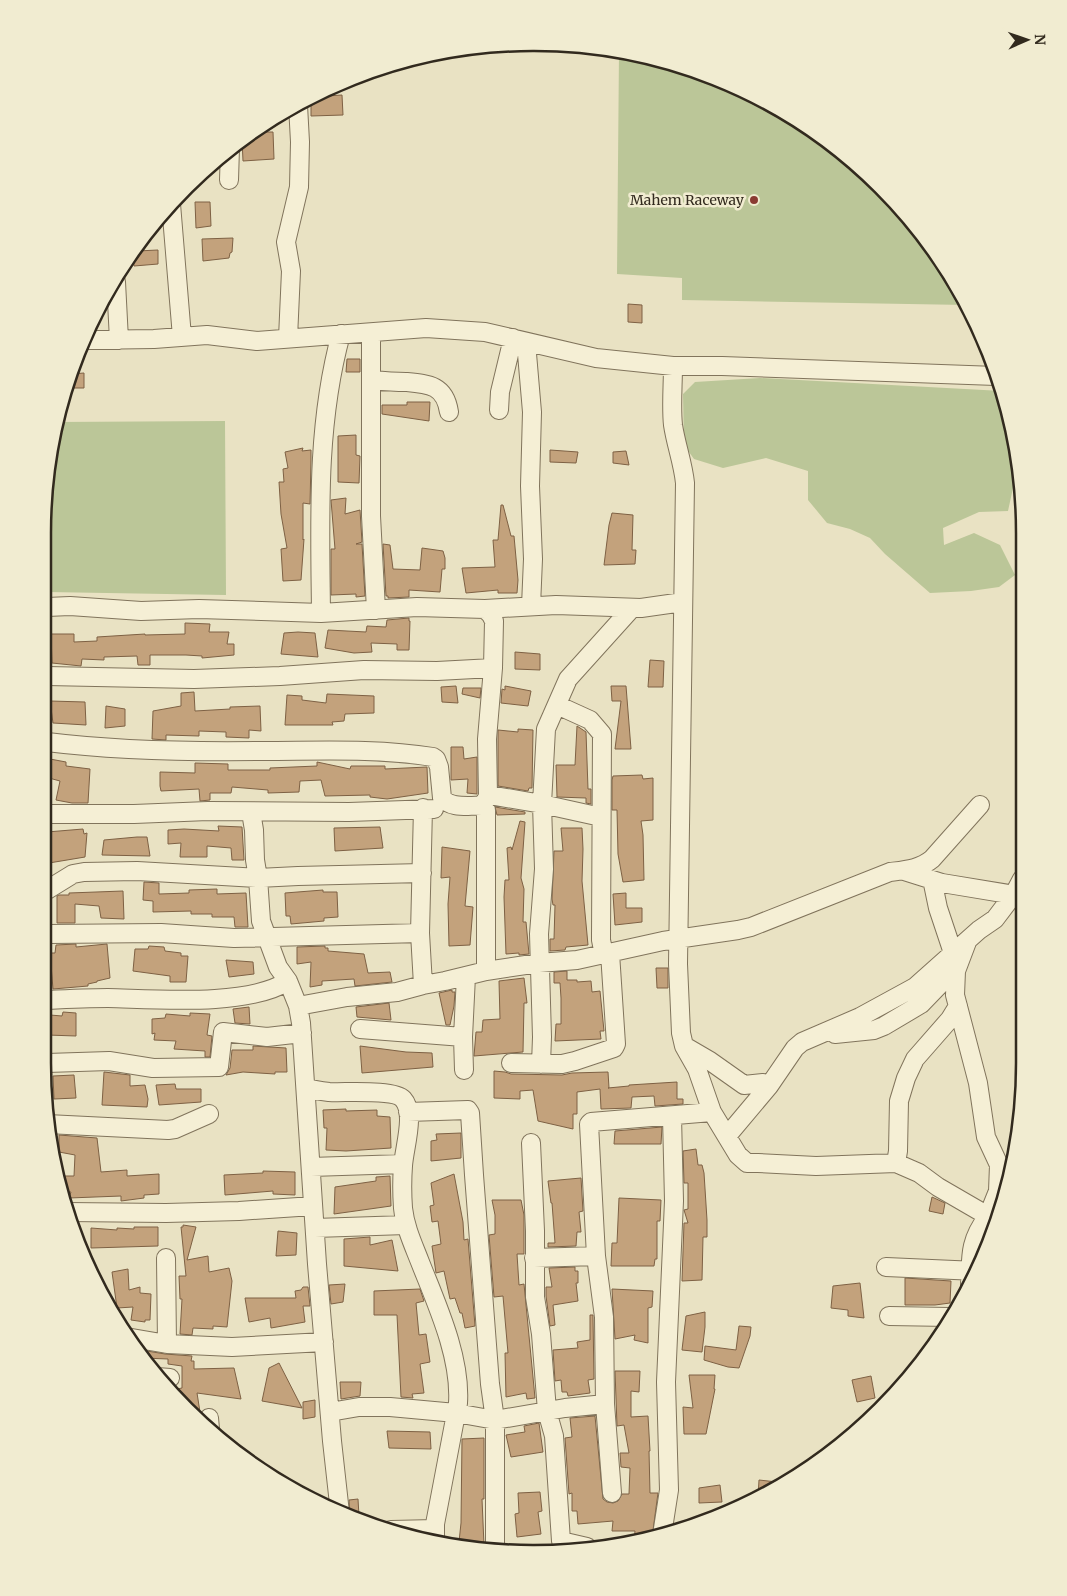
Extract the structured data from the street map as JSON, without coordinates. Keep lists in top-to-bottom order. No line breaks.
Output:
{"places":["Mahem Raceway"],"north":"right"}
